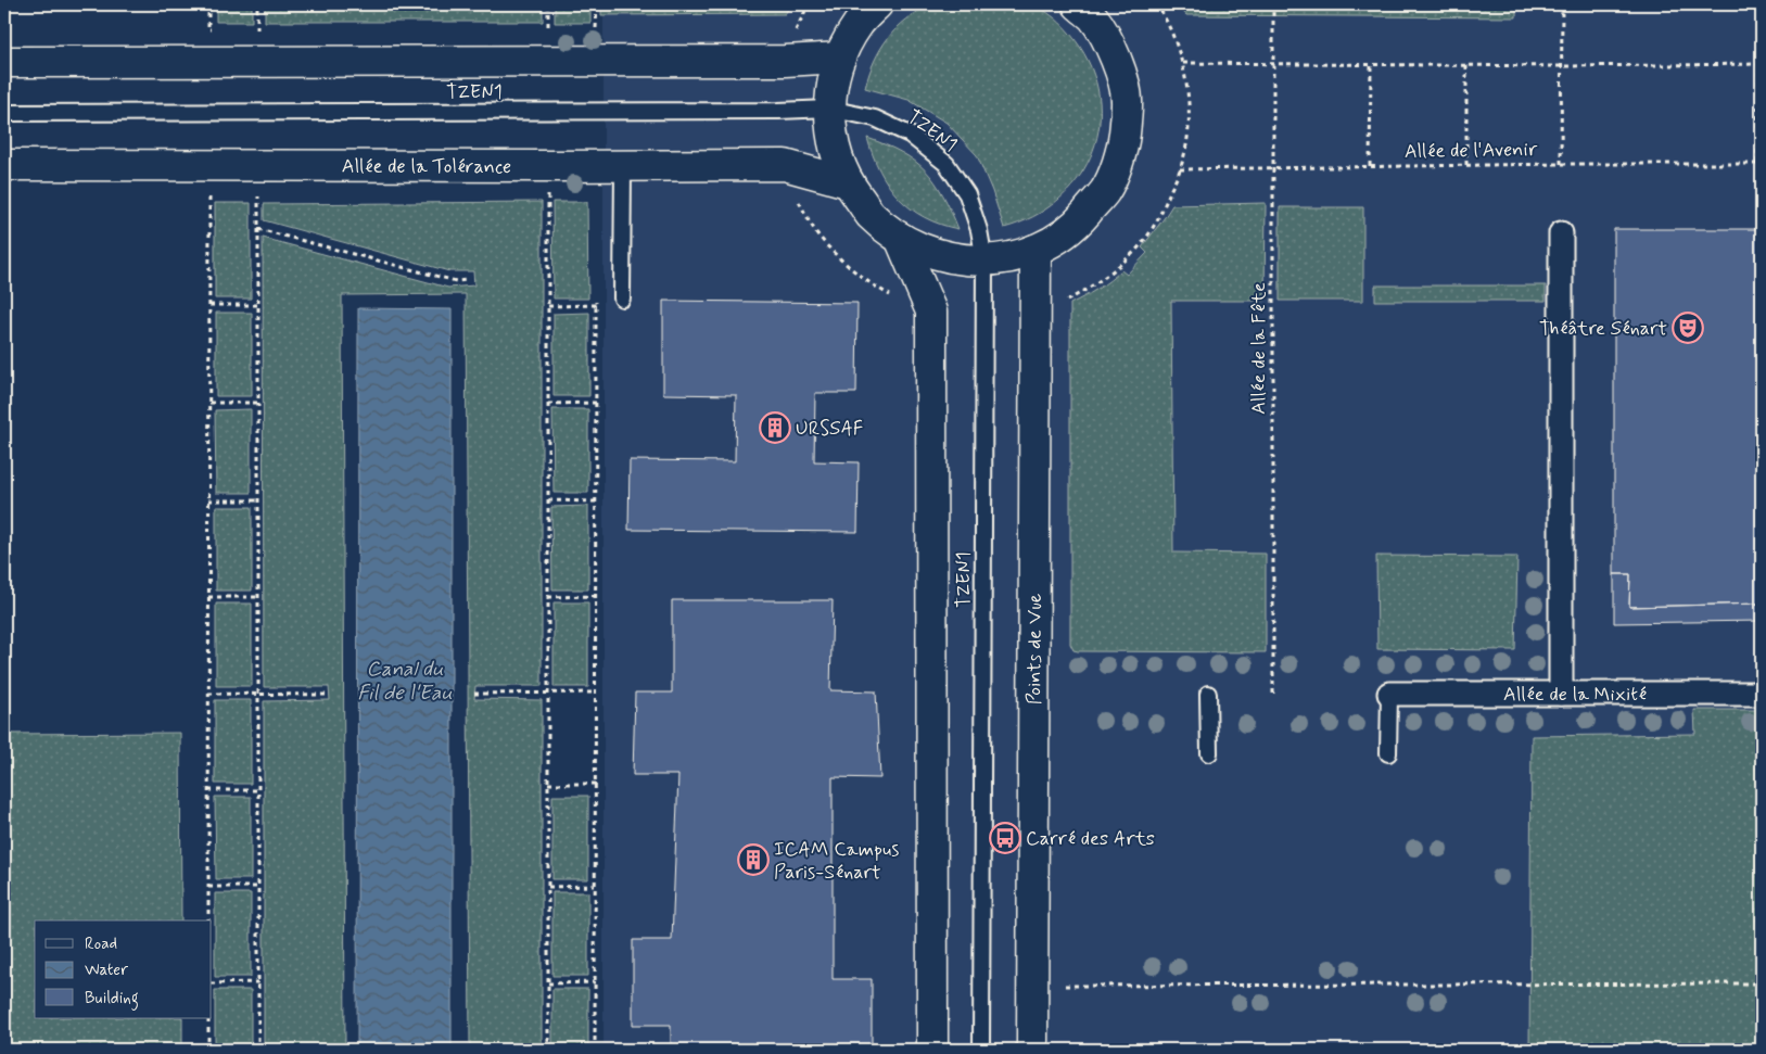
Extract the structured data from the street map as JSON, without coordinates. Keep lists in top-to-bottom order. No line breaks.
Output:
{"streets":{"street":["Allée de la Tolérance","Points de Vue","Allée de la Mixité"],"lane":["TZEN1"],"path":["Allée de l'Avenir","Allée de la Fête"]},"crossings":[["Allée de l'Avenir","Allée de la Fête"]],"water":["Canal du Fil de l'Eau"],"places":{"theatre":["Théâtre Sénart"],"building":["URSSAF","ICAM Campus Paris-Sénart"],"bus stop":["Carré des Arts"]},"legend":["Road","Water","Building"]}
